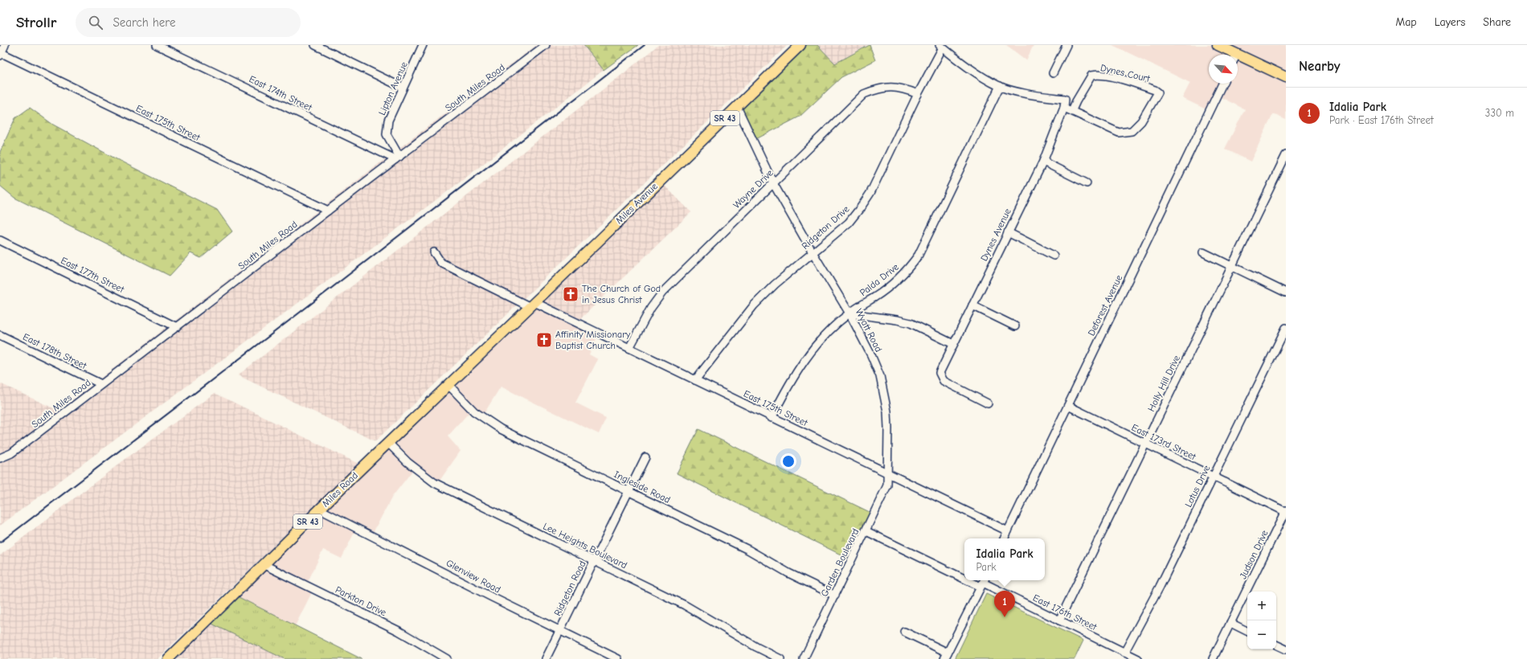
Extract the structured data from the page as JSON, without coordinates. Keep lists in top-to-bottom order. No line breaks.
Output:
{"streets":{"main road":["SR 43","Miles Avenue","Miles Road"],"street":["Dynes Court","South Miles Road","Lipton Avenue","East 174th Street","East 175th Street","Wayne Drive","Ridgeton Drive","Dynes Avenue","East 177th Street","Palda Drive","Deforest Avenue","Wyatt Road","East 178th Street","Holly Hill Drive","East 173rd Street","Lotus Drive","Ingleside Road","Lee Heights Boulevard","Judson Drive","Garden Boulevard","Glenview Road","Ridgeton Road","Parkton Drive","East 176th Street"]},"crossings":[["Dynes Court","Dynes Avenue"],["South Miles Road","Lipton Avenue"],["South Miles Road","East 174th Street"],["South Miles Road","East 175th Street"],["South Miles Road","East 177th Street"],["South Miles Road","East 178th Street"],["Lipton Avenue","East 174th Street"],["East 175th Street","Wayne Drive"],["East 175th Street","Miles Avenue"],["East 175th Street","Ridgeton Drive"],["East 175th Street","Palda Drive"],["East 175th Street","Deforest Avenue"],["East 175th Street","Wyatt Road"],["East 175th Street","Garden Boulevard"],["Wayne Drive","Ridgeton Drive"],["Wayne Drive","Wyatt Road"],["Miles Avenue","Wyatt Road"],["Miles Avenue","Miles Road"],["Ridgeton Drive","Wyatt Road"],["Dynes Avenue","Palda Drive"],["Palda Drive","Wyatt Road"],["Deforest Avenue","East 173rd Street"],["Wyatt Road","Garden Boulevard"],["Holly Hill Drive","East 173rd Street"],["Holly Hill Drive","East 176th Street"],["East 173rd Street","Lotus Drive"],["East 173rd Street","Judson Drive"],["Lotus Drive","East 176th Street"],["Ingleside Road","Miles Road"],["Ingleside Road","Garden Boulevard"],["Ingleside Road","Ridgeton Road"],["Miles Road","Lee Heights Boulevard"],["Miles Road","Glenview Road"],["Miles Road","Parkton Drive"],["Lee Heights Boulevard","Ridgeton Road"],["Garden Boulevard","East 176th Street"],["Glenview Road","Ridgeton Road"]],"places":{"church":["The Church of God in Jesus Christ","Affinity Missionary Baptist Church"]},"north":"bottom right","page":{"header":"Strollr","search":"Search here","nav":["Map","Layers","Share"],"heading":"Nearby","list":[{"mark":"1","name":"Idalia Park","note":"Park · East 176th Street","value":"330 m"}],"popup":["Idalia Park","Park"],"pins":"1","map_buttons":["+","−"]}}
